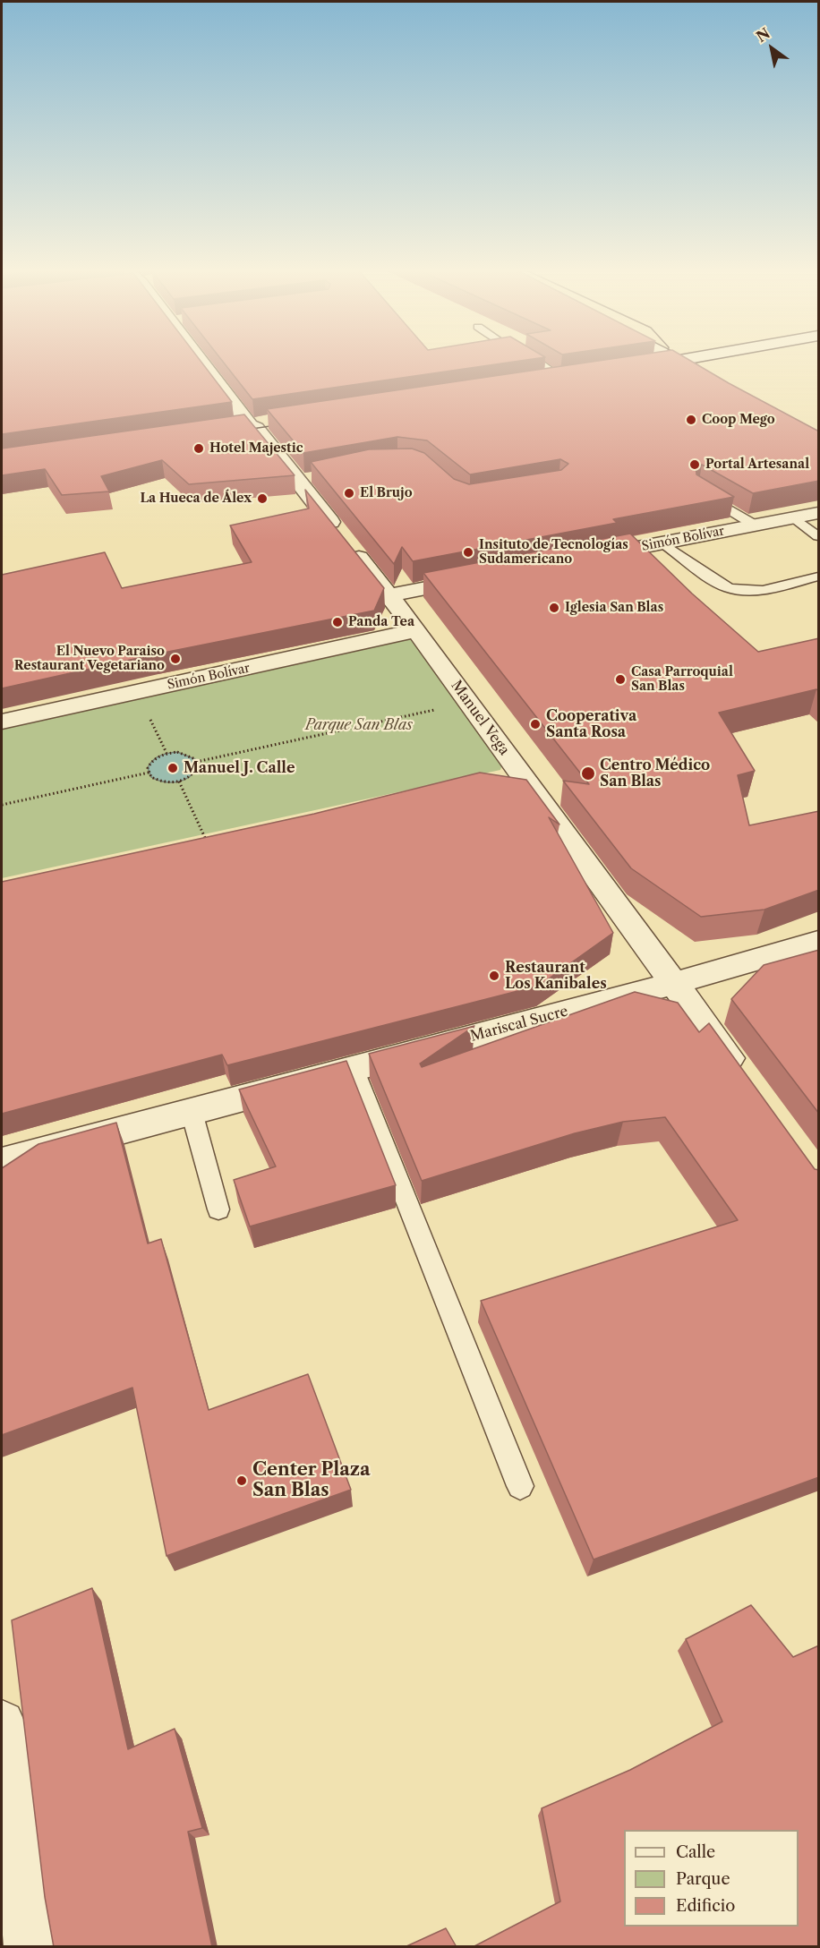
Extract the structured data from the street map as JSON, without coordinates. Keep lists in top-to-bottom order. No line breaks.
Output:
{"streets":{"street":["Simón Bolívar","Manuel Vega","Mariscal Sucre"]},"crossings":[["Simón Bolívar","Manuel Vega"],["Manuel Vega","Mariscal Sucre"]],"parks":["Parque San Blas"],"places":["Coop Mego","Hotel Majestic","Portal Artesanal","El Brujo","La Hueca de Álex","Insituto de Tecnologías Sudamericano","Iglesia San Blas","Panda Tea","El Nuevo Paraiso Restaurant Vegetariano","Casa Parroquial San Blas","Cooperativa Santa Rosa","Manuel J. Calle","Centro Médico San Blas","Restaurant Los Kanibales","Center Plaza San Blas"],"legend":["Calle","Parque","Edificio"],"north":"top left"}
